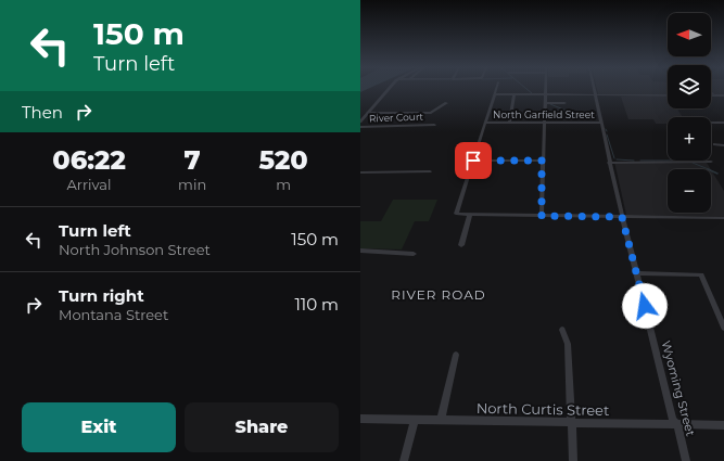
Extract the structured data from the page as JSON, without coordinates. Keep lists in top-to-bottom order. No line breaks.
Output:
{"streets":{"street":["North Garfield Street","River Court","Wyoming Street","North Curtis Street"]},"crossings":[["North Garfield Street","Wyoming Street"],["Wyoming Street","North Curtis Street"]],"districts":["RIVER ROAD"],"north":"left","page":{"turn":["150 m","Turn left"],"map_buttons":["+","−"],"then":"Then","eta":["06:22","Arrival","7","min","520","m"],"list":[{"name":"Turn left","note":"North Johnson Street","value":"150 m"},{"name":"Turn right","note":"Montana Street","value":"110 m"}],"buttons":["Exit","Share"]}}
